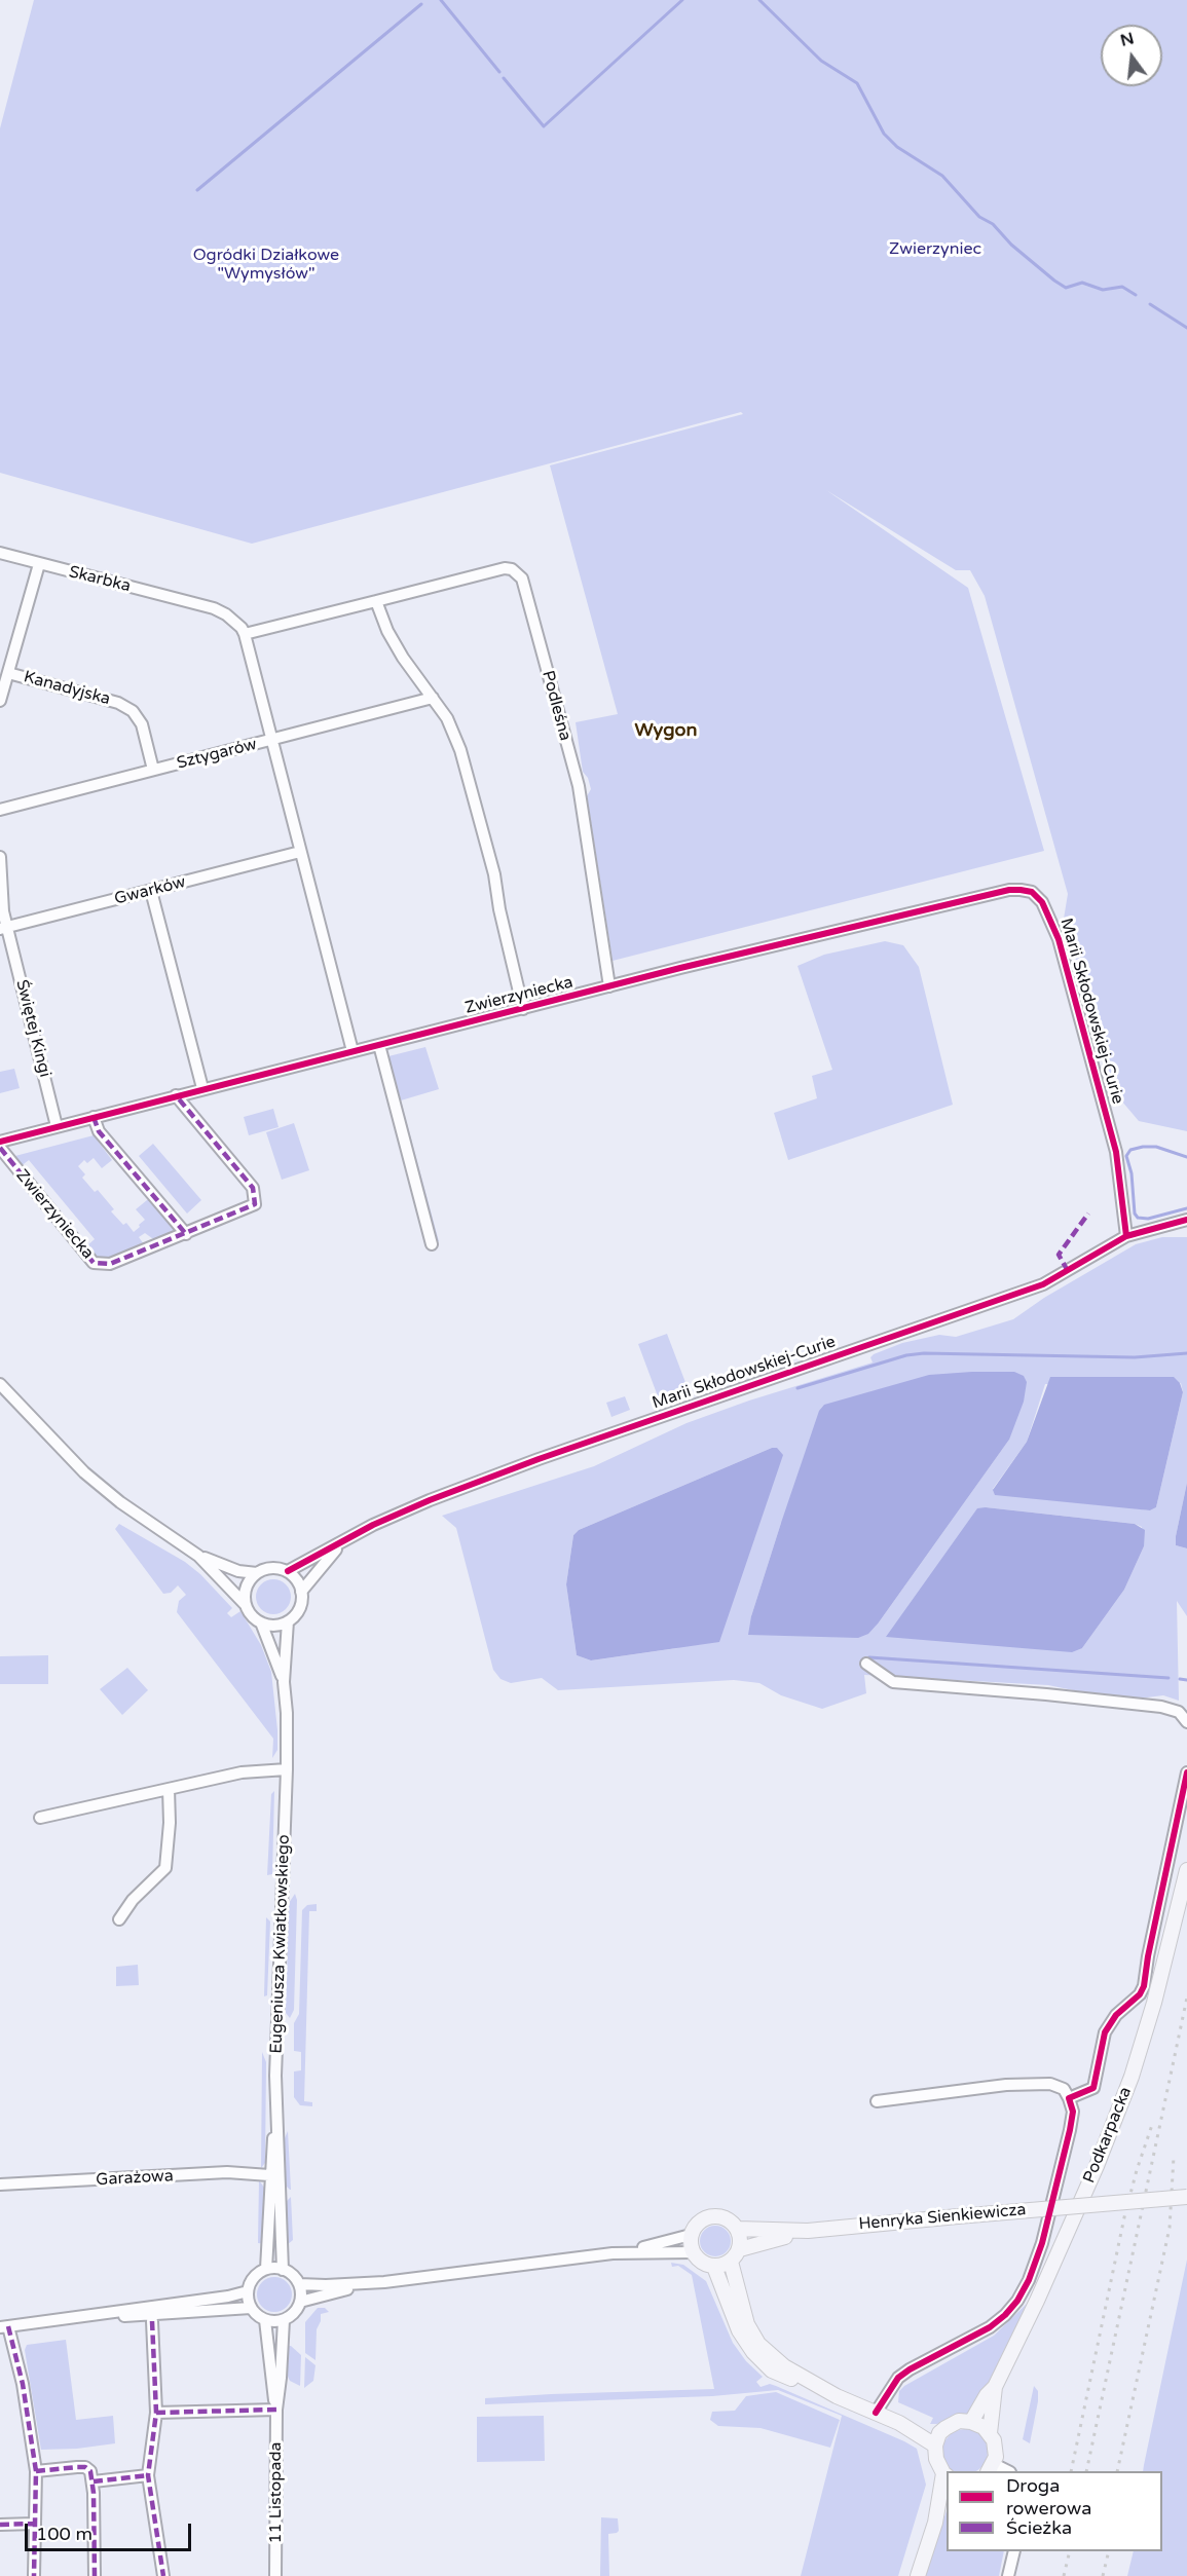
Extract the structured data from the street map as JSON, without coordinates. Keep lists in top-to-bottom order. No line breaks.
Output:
{"streets":{"main road":["Podkarpacka","Henryka Sienkiewicza"],"street":["Skarbka","Kanadyjska","Podleśna","Sztygarów","Gwarków","Zwierzyniecka","Marii Skłodowskiej-Curie","Świętej Kingi","Eugeniusza Kwiatkowskiego","Garażowa","11 Listopada"]},"crossings":[["Skarbka","Podleśna"],["Kanadyjska","Sztygarów"],["Podleśna","Zwierzyniecka"],["Gwarków","Świętej Kingi"],["Zwierzyniecka","Marii Skłodowskiej-Curie"],["Zwierzyniecka","Świętej Kingi"],["Marii Skłodowskiej-Curie","Eugeniusza Kwiatkowskiego"]],"districts":["Wygon"],"parks":["Zwierzyniec","Ogródki Działkowe \"Wymysłów\""],"legend":["Droga rowerowa","Ścieżka"],"scale_bar":"100 m","north":"top"}
